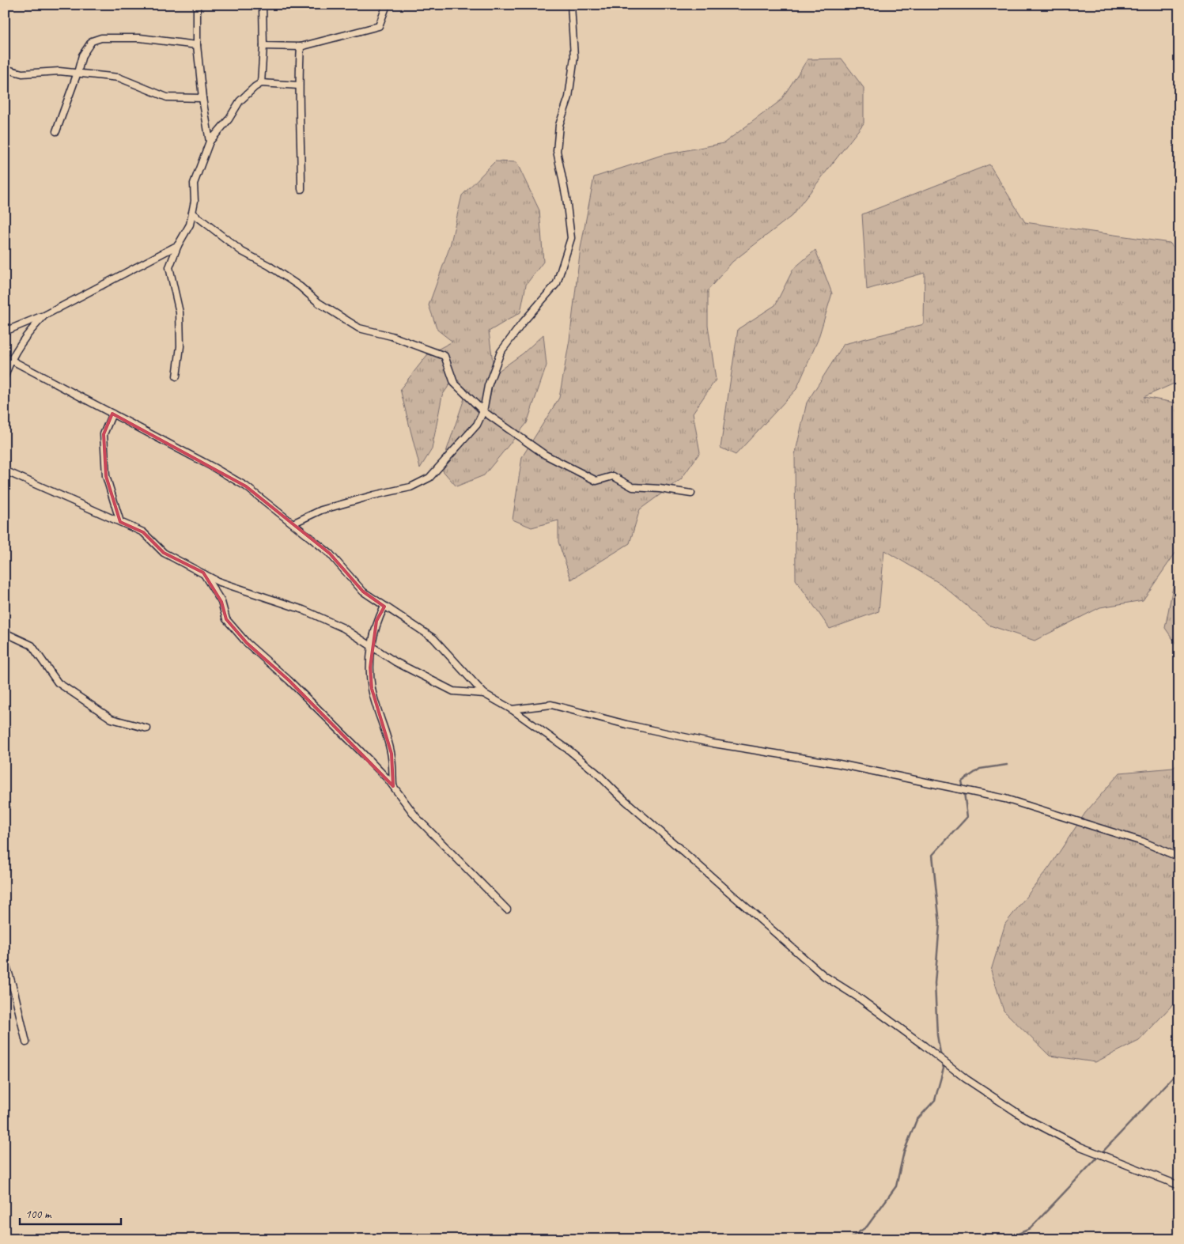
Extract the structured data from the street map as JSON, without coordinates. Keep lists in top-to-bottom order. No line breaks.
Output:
{"scale_bar":"100 m"}
